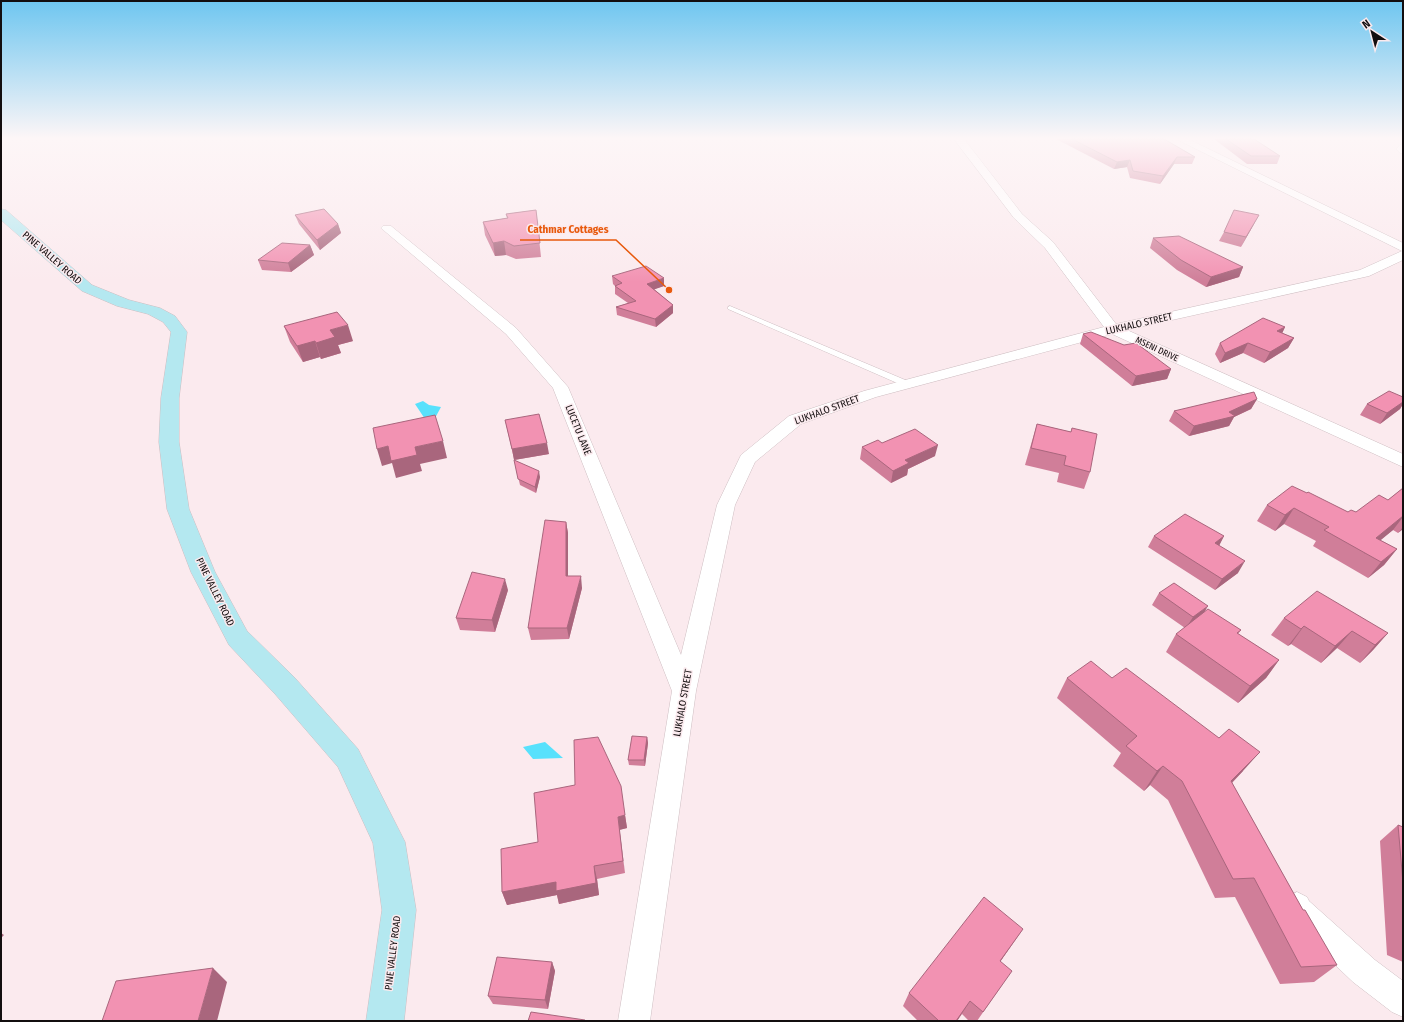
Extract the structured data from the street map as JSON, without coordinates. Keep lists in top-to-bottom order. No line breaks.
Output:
{"streets":{"main road":["PINE VALLEY ROAD"],"street":["LUKHALO STREET","MSENI DRIVE","LUCETU LANE"]},"crossings":[["LUKHALO STREET","MSENI DRIVE"],["LUKHALO STREET","LUCETU LANE"]],"places":["Cathmar Cottages"],"north":"top left"}
